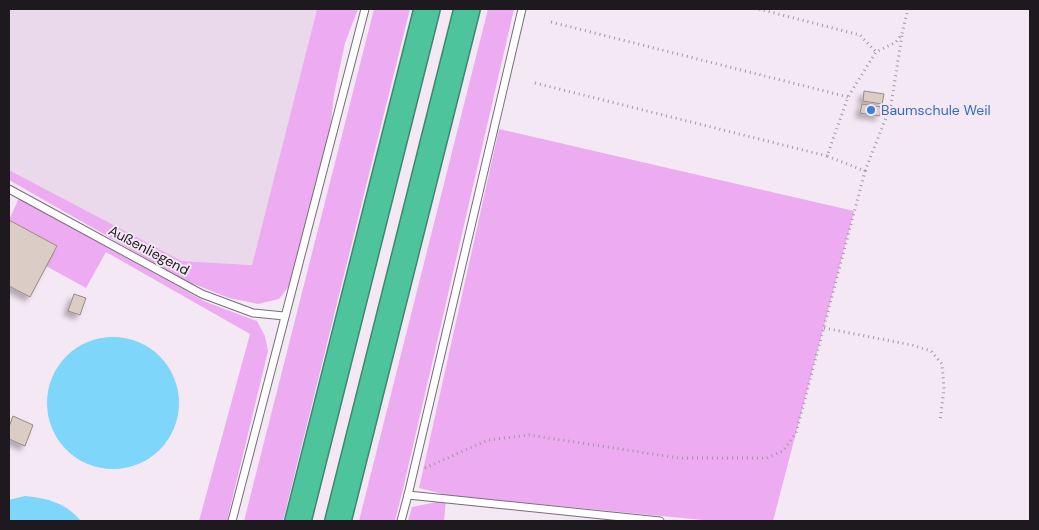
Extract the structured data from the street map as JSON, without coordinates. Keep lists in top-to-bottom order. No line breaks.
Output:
{"streets":{"lane":["Außenliegend"]},"places":["Baumschule Weil"]}
